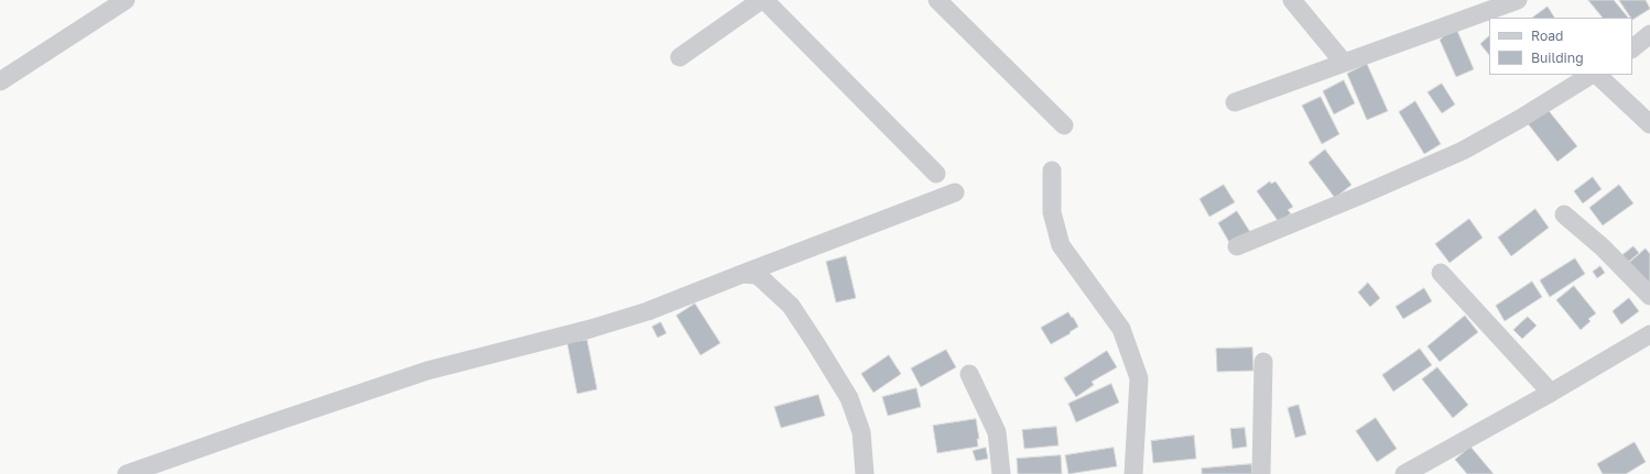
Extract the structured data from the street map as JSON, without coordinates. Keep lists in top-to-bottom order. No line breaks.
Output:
{"legend":["Road","Building"]}
